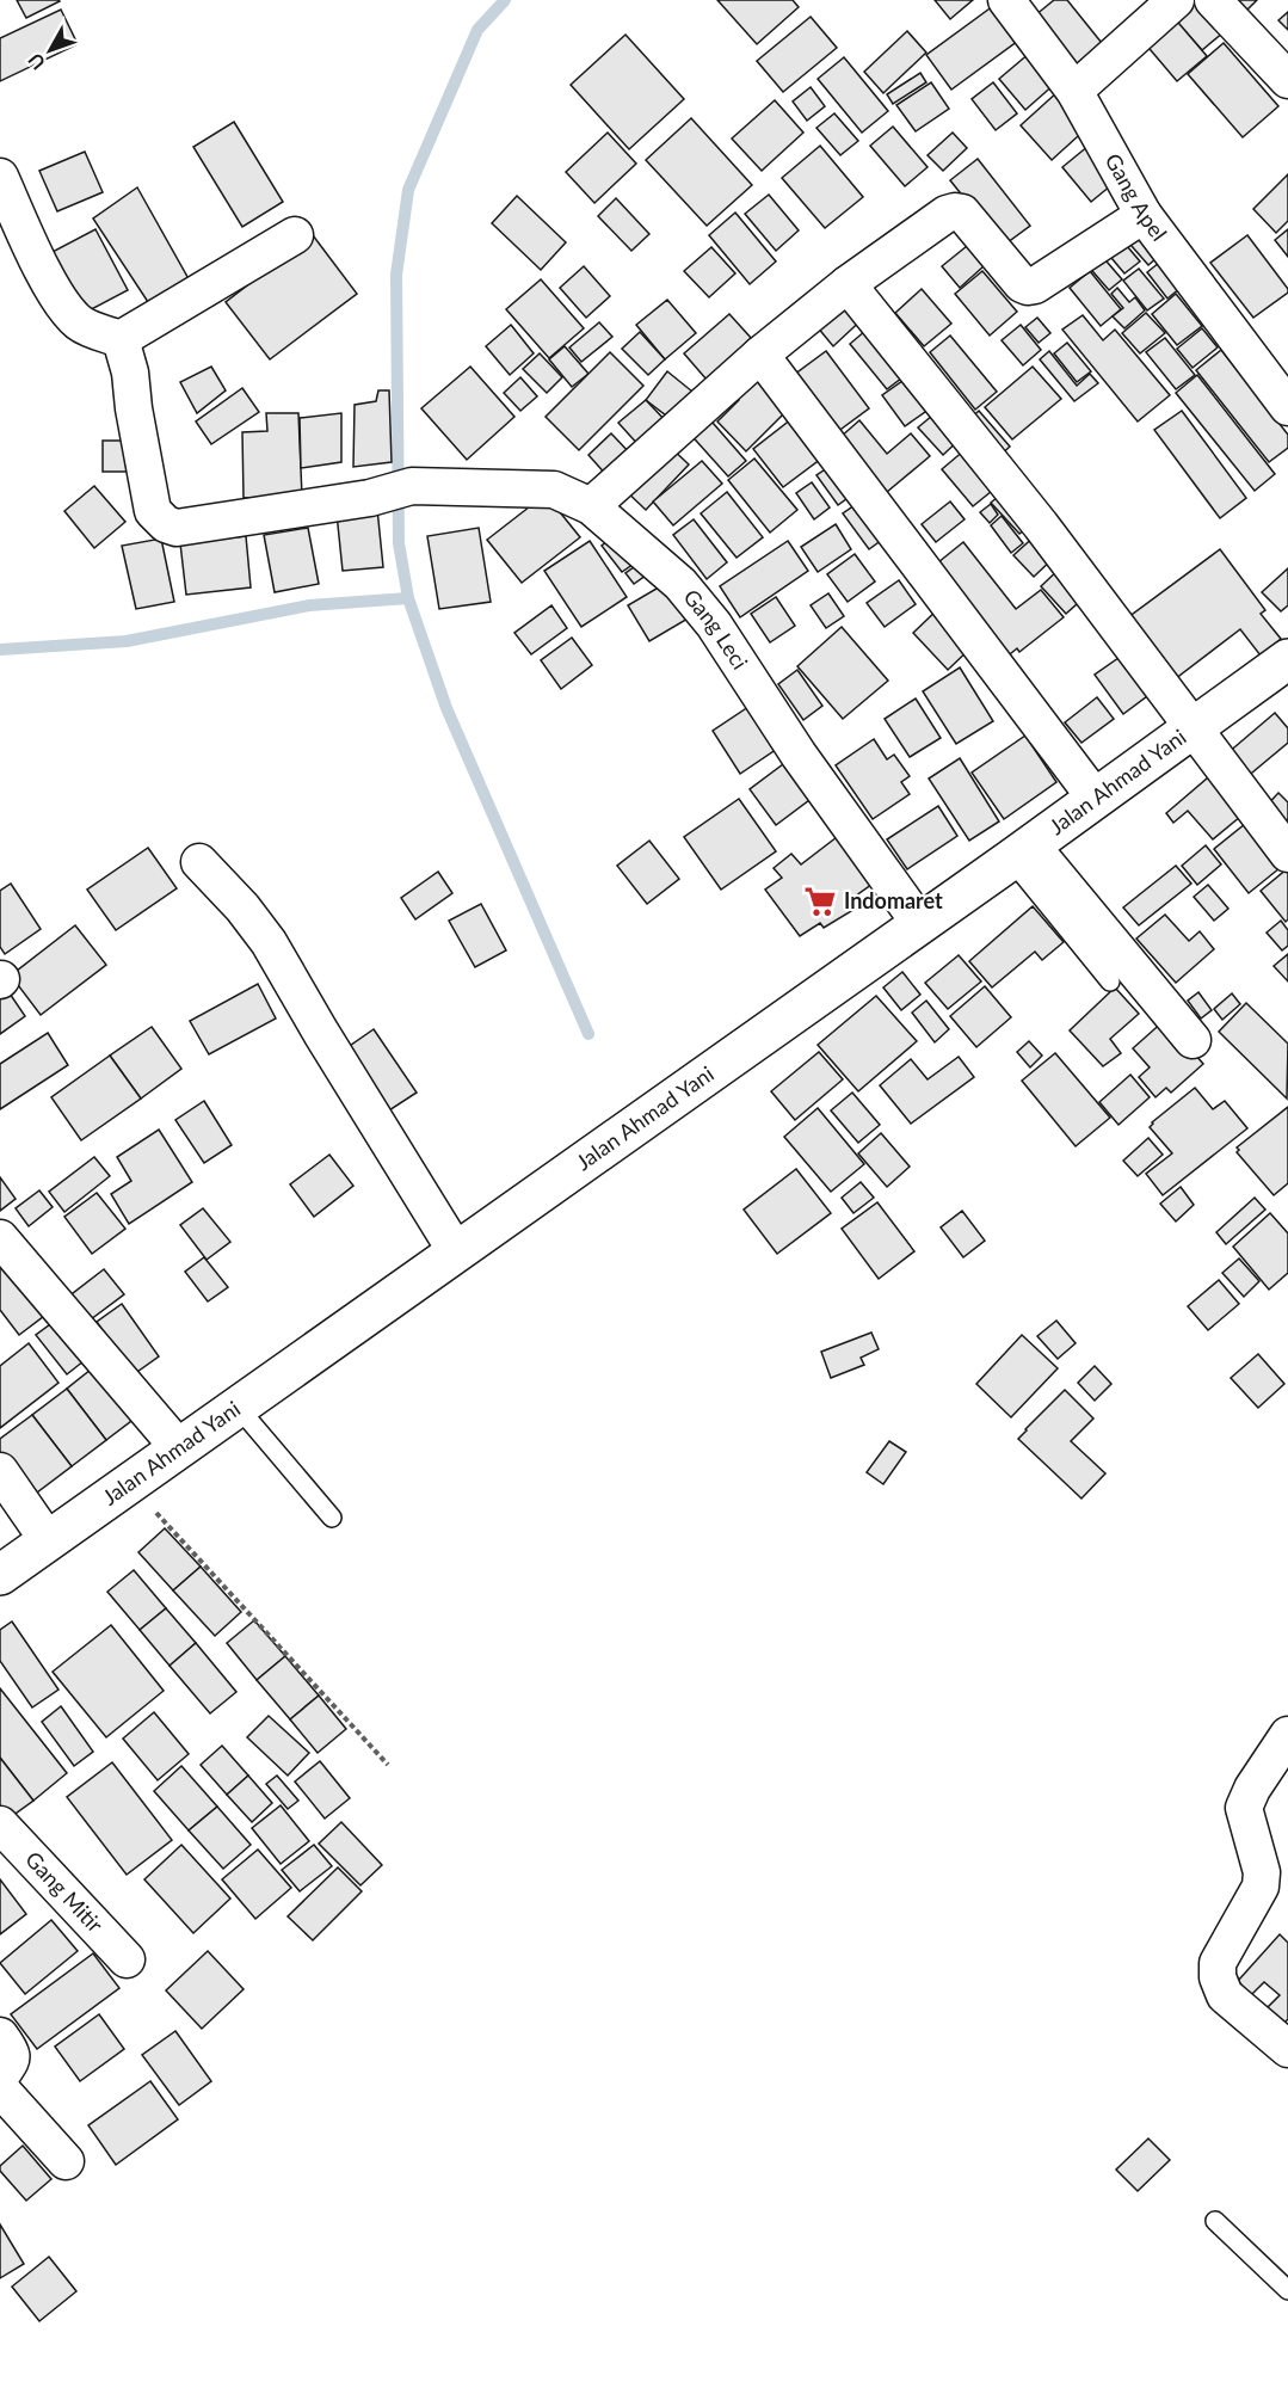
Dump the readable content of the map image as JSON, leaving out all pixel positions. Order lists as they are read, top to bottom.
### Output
{
  "streets": {
    "main road": ["Jalan Ahmad Yani"],
    "street": ["Gang Apel", "Gang Leci", "Gang Mitir"]
  },
  "crossings": [
    ["Gang Leci", "Jalan Ahmad Yani"]
  ],
  "places": {
    "supermarket": ["Indomaret"]
  },
  "north": "bottom left"
}
